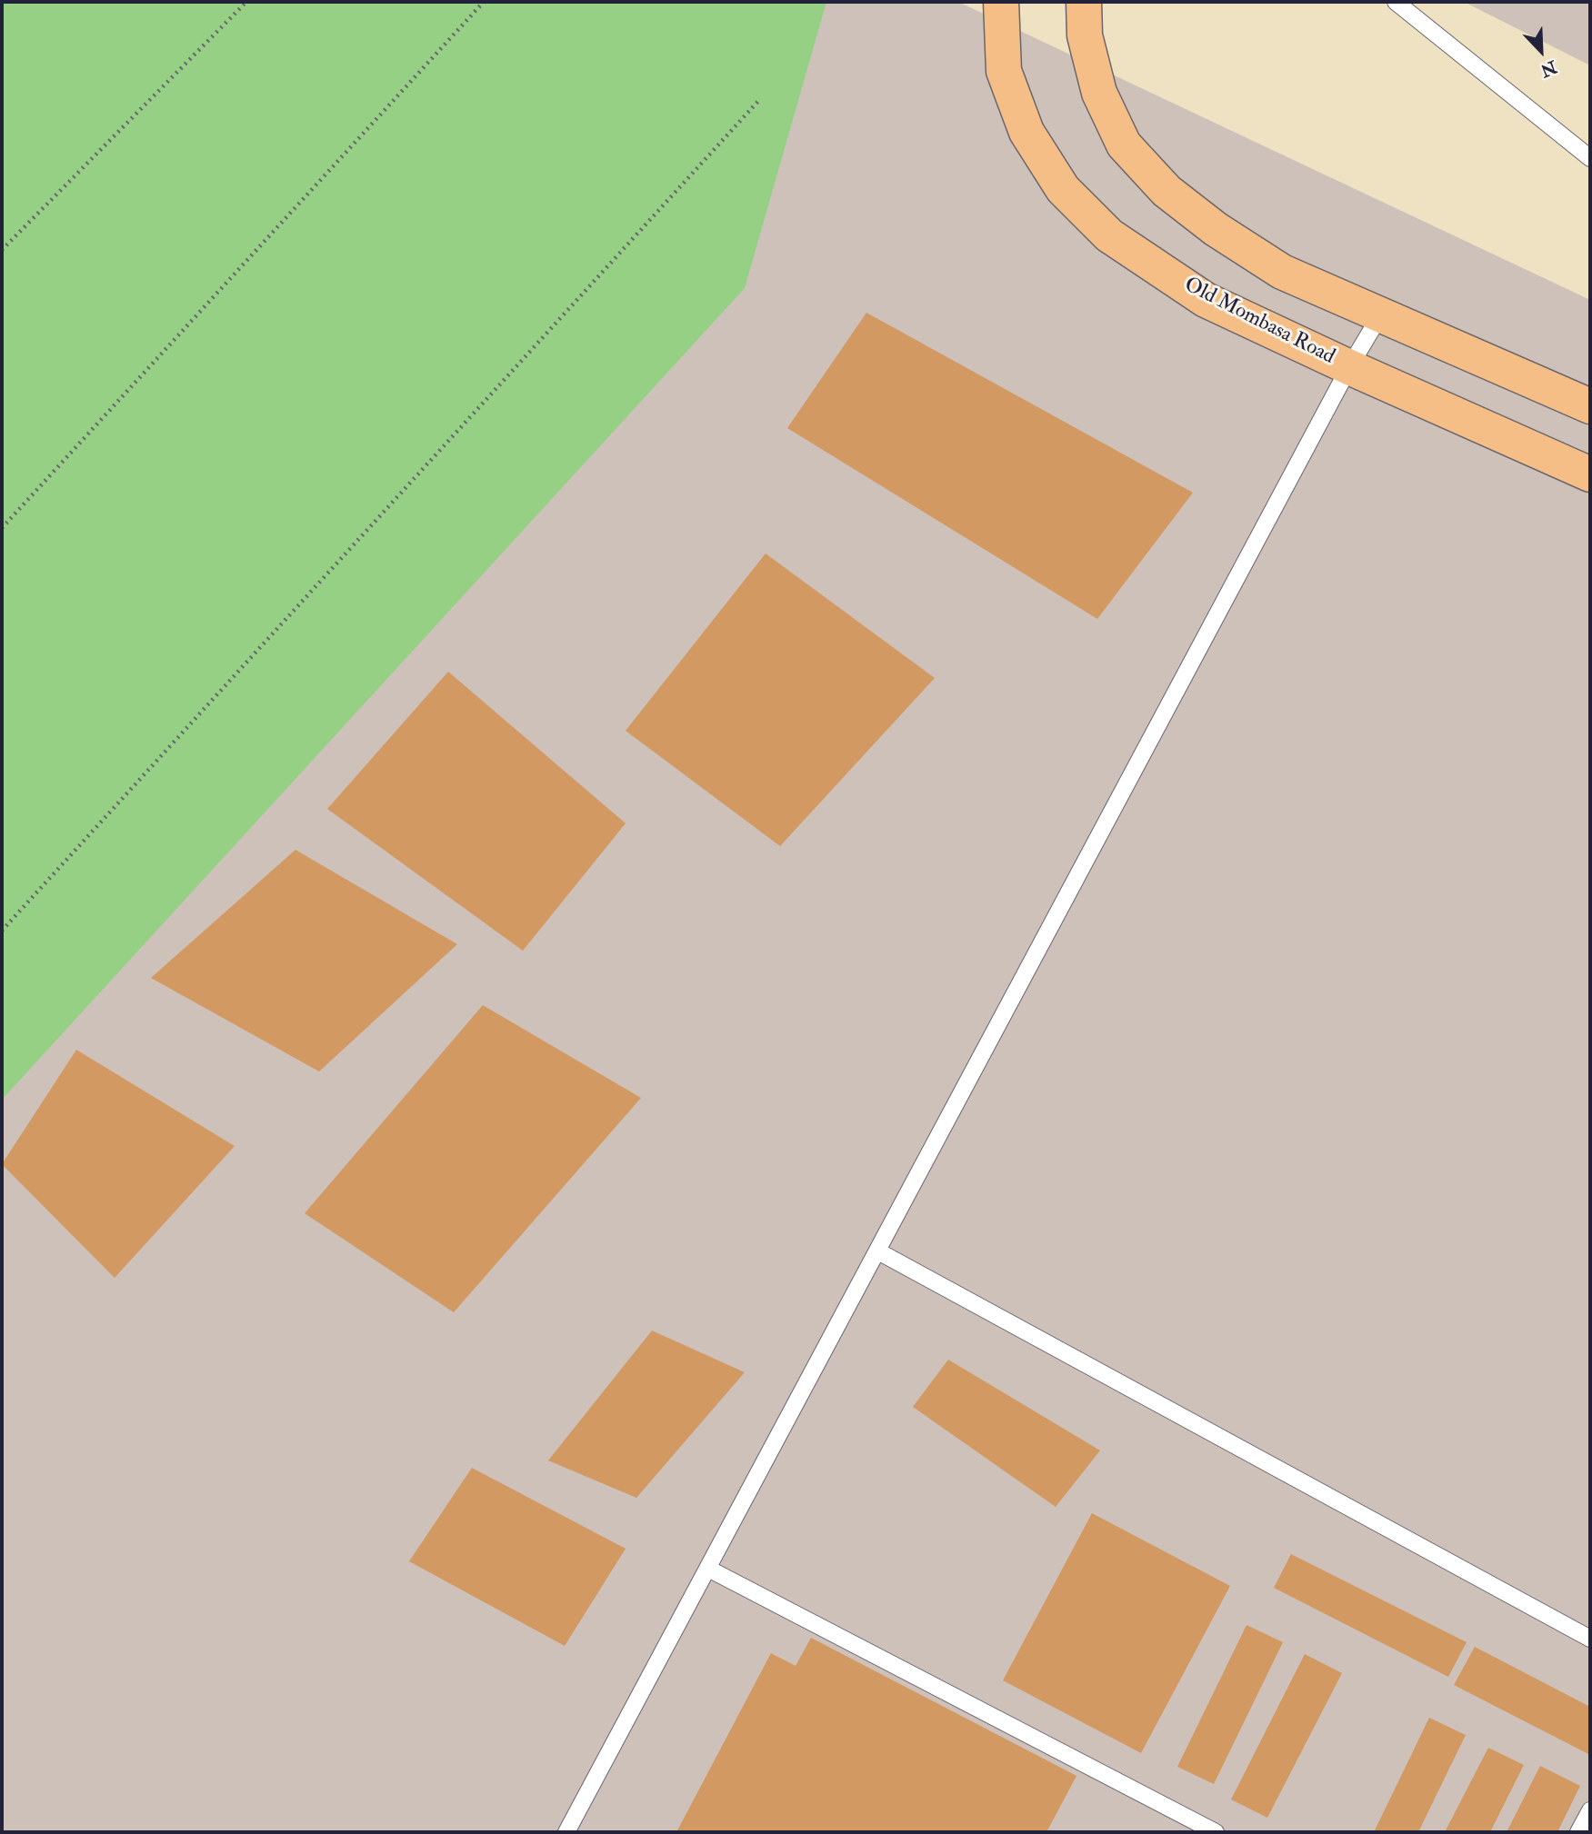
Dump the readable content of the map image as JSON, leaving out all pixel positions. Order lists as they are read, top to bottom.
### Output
{
  "streets": {
    "main road": ["Old Mombasa Road"]
  },
  "north": "bottom right"
}
